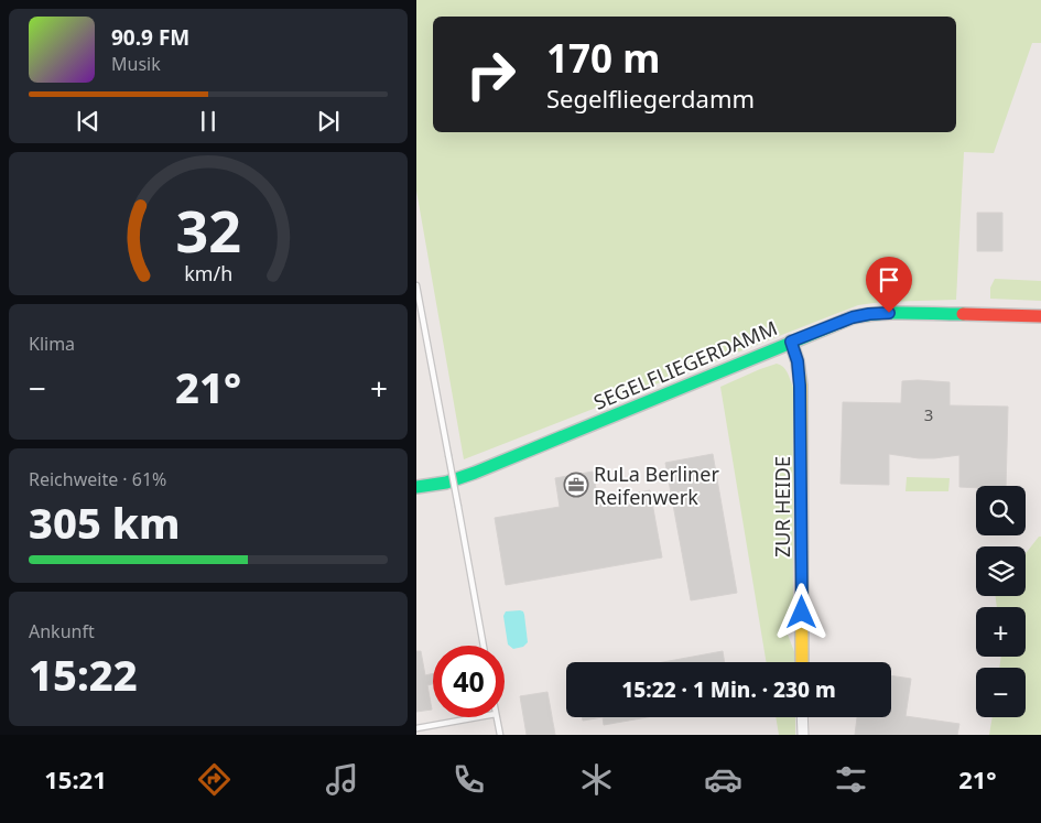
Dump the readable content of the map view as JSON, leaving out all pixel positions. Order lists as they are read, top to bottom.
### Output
{
  "streets": {
    "street": ["SEGELFLIEGERDAMM", "ZUR HEIDE"]
  },
  "crossings": [
    ["SEGELFLIEGERDAMM", "ZUR HEIDE"]
  ],
  "places": {
    "office": ["RuLa Berliner Reifenwerk"]
  },
  "house_numbers": ["3"],
  "page": {
    "song": ["90.9 FM", "Musik"],
    "turn": ["170 m", "Segelfliegerdamm"],
    "tile": [
      "Klima",
      ["Reichweite · 61%", "305 km"],
      ["Ankunft", "15:22"]
    ],
    "heat": ["−", "21°", "+"],
    "map_buttons": ["+", "−"],
    "limit": "40",
    "trip": "15:22 · 1 Min. · 230 m",
    "tabs": ["15:21", "21°"],
    "gauge": ["32", "km/h"]
  }
}
